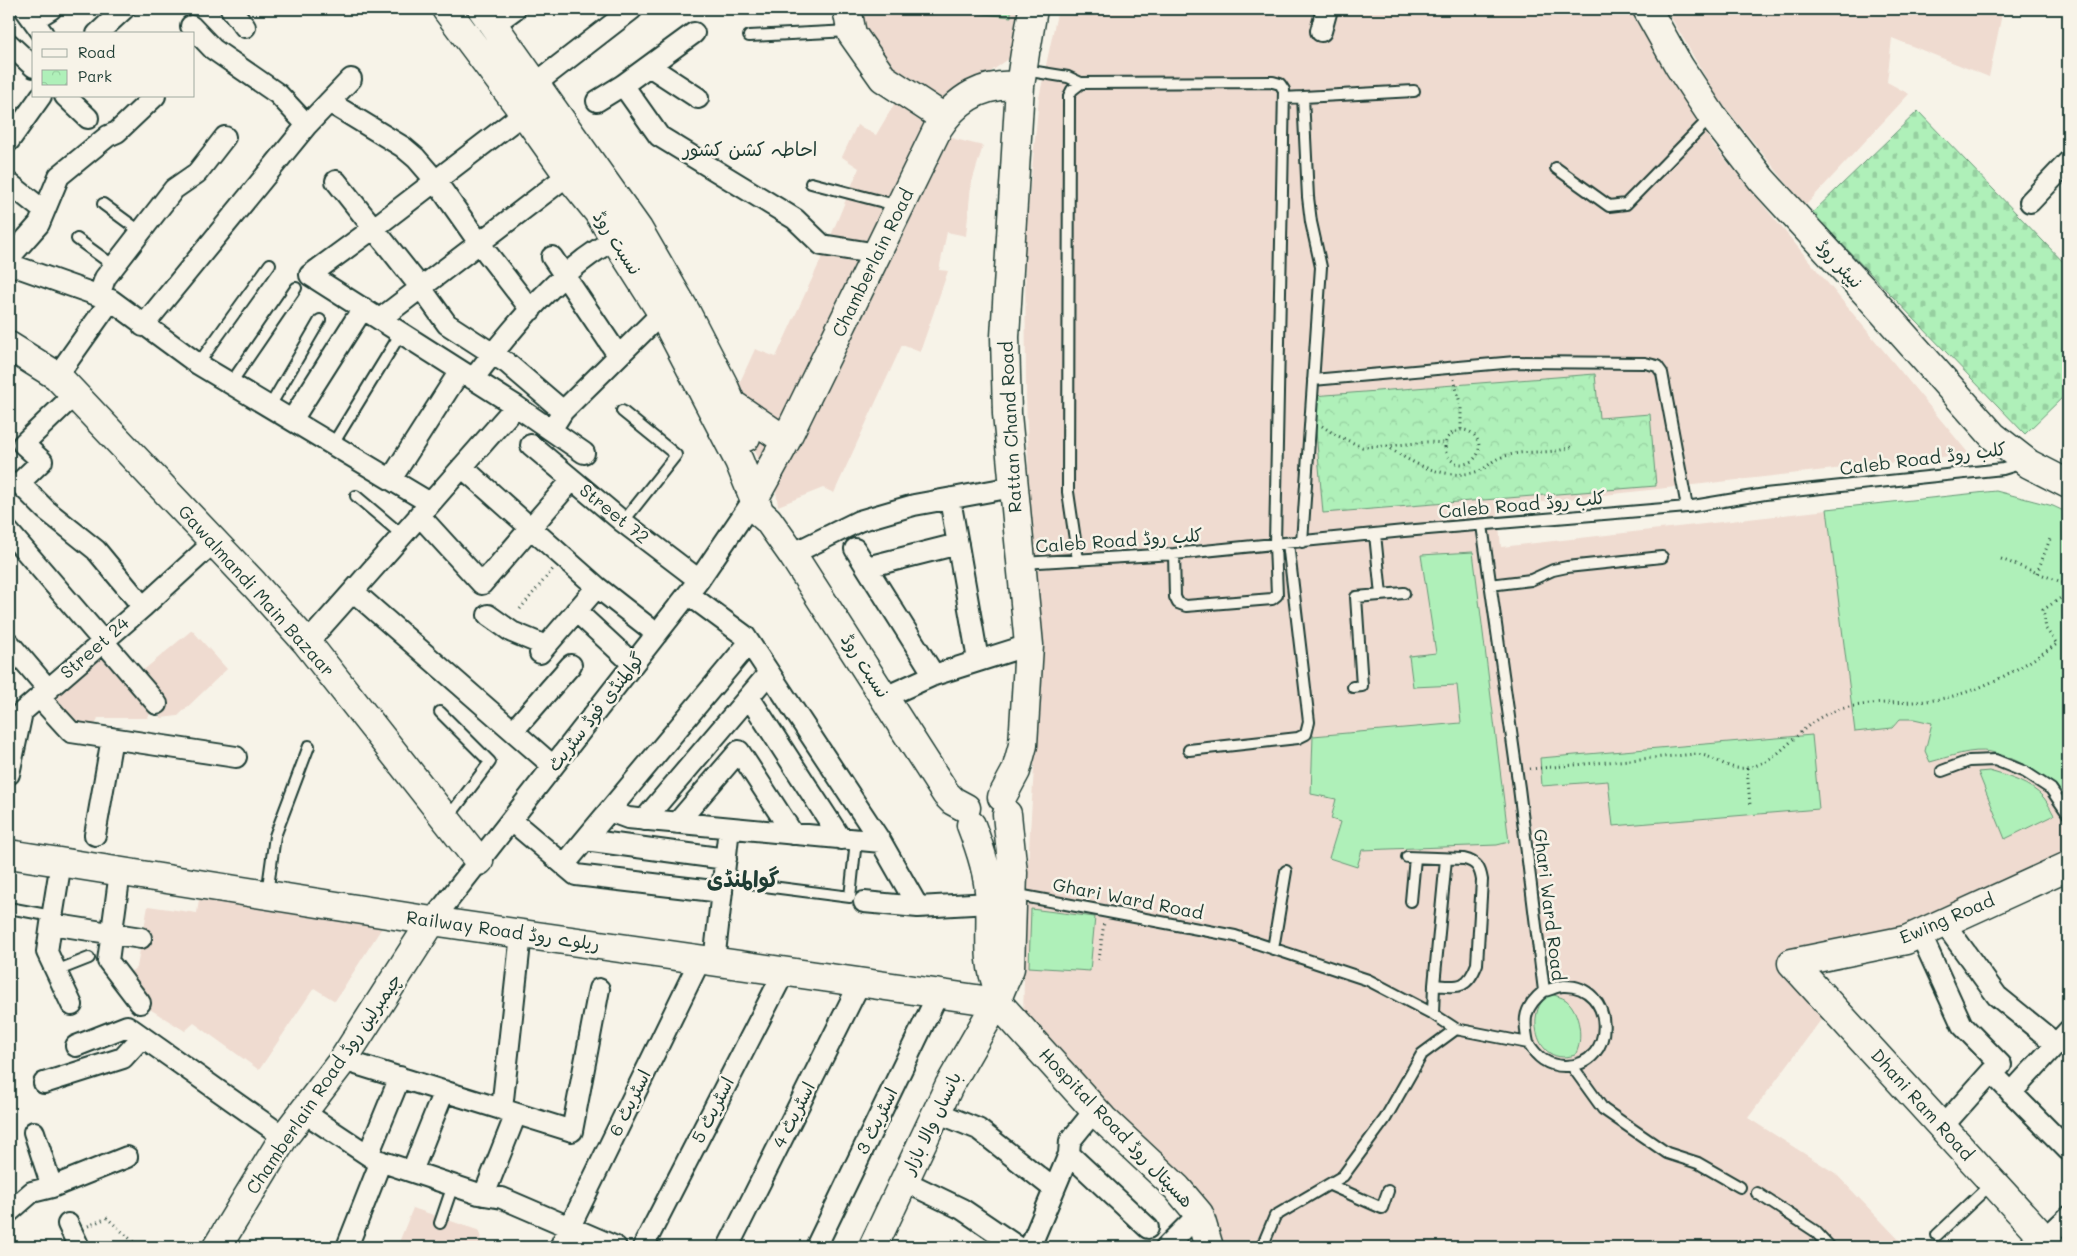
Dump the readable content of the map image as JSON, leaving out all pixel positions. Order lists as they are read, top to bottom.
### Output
{
  "streets": {
    "main road": [
      "نسبت روڈ",
      "Chamberlain Road",
      "نیپئر روڈ",
      "Rattan Chand Road",
      "Gawalmandi Main Bazaar",
      "Ewing Road",
      "Railway Road ریلوے روڈ",
      "Chamberlain Road چیمبرلین روڈ",
      "Dhani Ram Road",
      "بانساں والا بازار",
      "Hospital Road ھسپتال روڈ"
    ],
    "street": [
      "Street 72",
      "Street 24",
      "گوالمنڈی فوڈ سٹریٹ",
      "اسٹریٹ 6",
      "اسٹریٹ 5",
      "اسٹریٹ 4",
      "اسٹریٹ 3"
    ],
    "lane": ["Caleb Road کلب روڈ", "Ghari Ward Road"]
  },
  "crossings": [
    ["نسبت روڈ", "Chamberlain Road"],
    ["نسبت روڈ", "گوالمنڈی فوڈ سٹریٹ"],
    ["Chamberlain Road", "Rattan Chand Road"],
    ["Chamberlain Road", "گوالمنڈی فوڈ سٹریٹ"],
    ["نیپئر روڈ", "Caleb Road کلب روڈ"],
    ["Rattan Chand Road", "Caleb Road کلب روڈ"],
    ["Caleb Road کلب روڈ", "Ghari Ward Road"],
    ["Street 72", "گوالمنڈی فوڈ سٹریٹ"],
    ["Gawalmandi Main Bazaar", "Street 24"],
    ["Gawalmandi Main Bazaar", "گوالمنڈی فوڈ سٹریٹ"],
    ["گوالمنڈی فوڈ سٹریٹ", "Railway Road ریلوے روڈ"],
    ["گوالمنڈی فوڈ سٹریٹ", "Chamberlain Road چیمبرلین روڈ"],
    ["Ewing Road", "Dhani Ram Road"],
    ["Railway Road ریلوے روڈ", "Chamberlain Road چیمبرلین روڈ"],
    ["Railway Road ریلوے روڈ", "اسٹریٹ 6"],
    ["Railway Road ریلوے روڈ", "اسٹریٹ 5"],
    ["Railway Road ریلوے روڈ", "اسٹریٹ 4"],
    ["Railway Road ریلوے روڈ", "اسٹریٹ 3"],
    ["Railway Road ریلوے روڈ", "بانساں والا بازار"],
    ["Railway Road ریلوے روڈ", "Hospital Road ھسپتال روڈ"],
    ["بانساں والا بازار", "Hospital Road ھسپتال روڈ"]
  ],
  "districts": ["احاطہ کشن کشور", "گوالمنڈی"],
  "legend": ["Road", "Park"]
}
